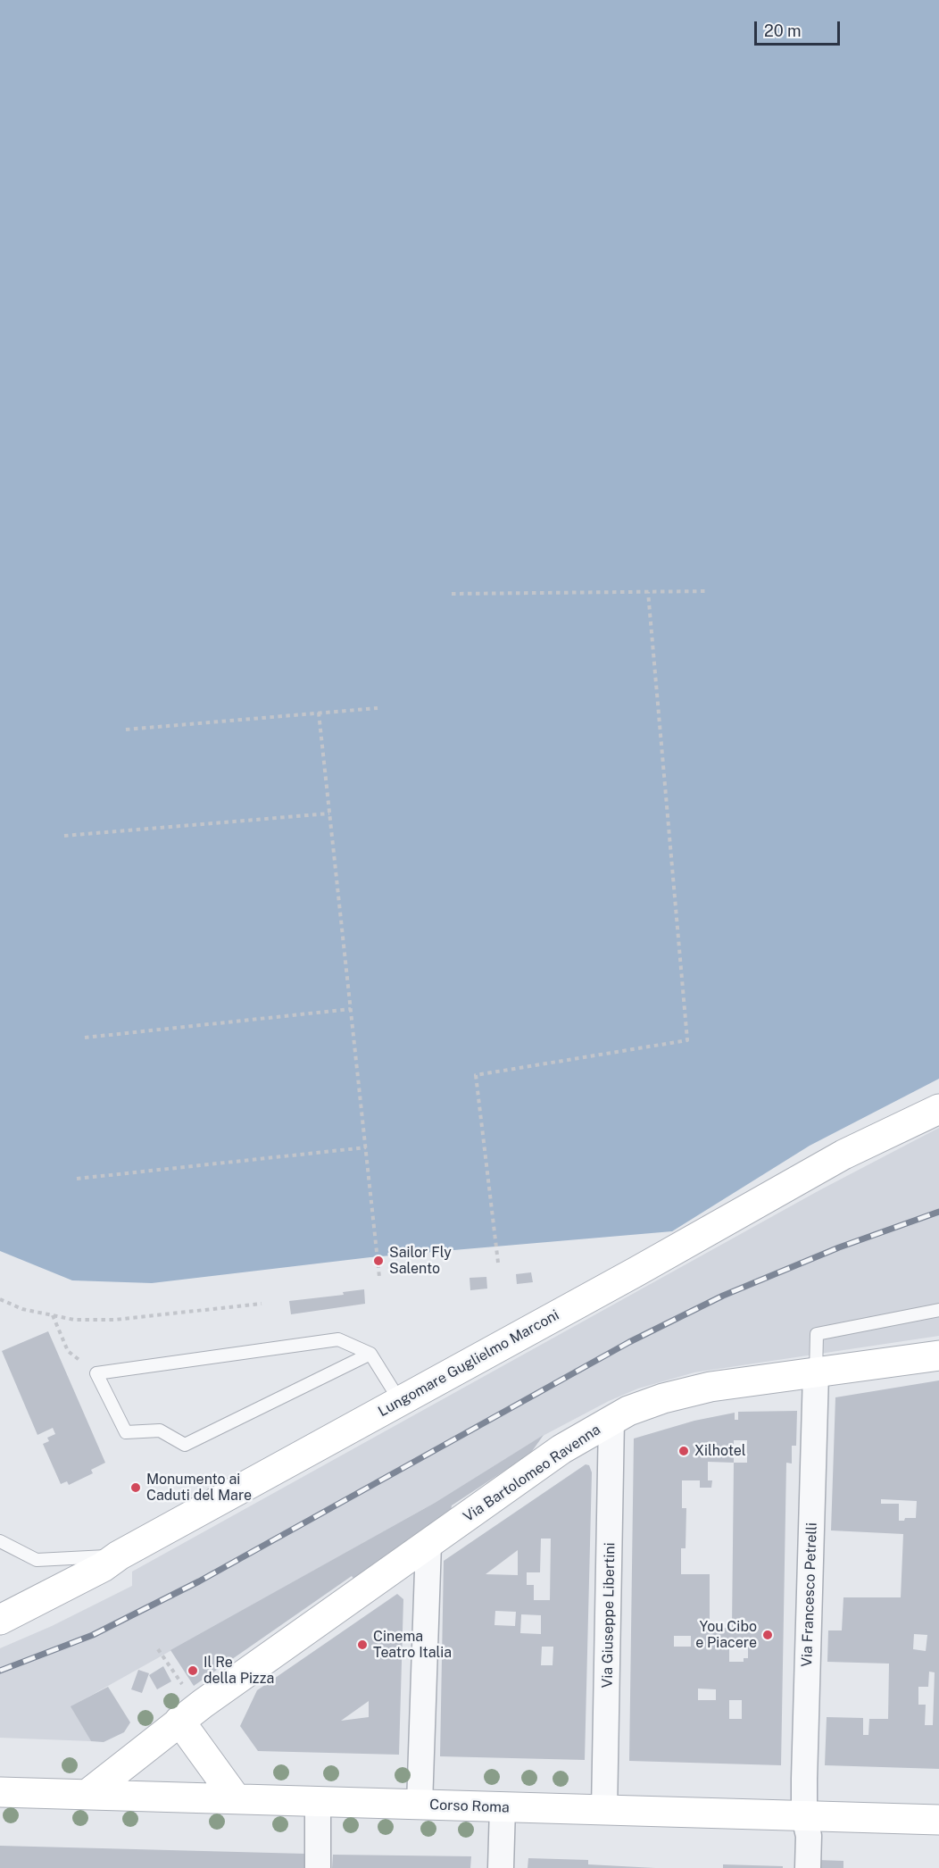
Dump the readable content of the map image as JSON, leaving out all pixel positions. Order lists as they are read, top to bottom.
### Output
{
  "streets": {
    "street": [
      "Lungomare Guglielmo Marconi",
      "Via Bartolomeo Ravenna",
      "Via Francesco Petrelli",
      "Via Giuseppe Libertini",
      "Corso Roma"
    ]
  },
  "crossings": [
    ["Via Bartolomeo Ravenna", "Via Francesco Petrelli"],
    ["Via Bartolomeo Ravenna", "Via Giuseppe Libertini"],
    ["Via Bartolomeo Ravenna", "Corso Roma"],
    ["Via Francesco Petrelli", "Corso Roma"],
    ["Via Giuseppe Libertini", "Corso Roma"]
  ],
  "places": [
    "Sailor Fly Salento",
    "Xilhotel",
    "Monumento ai Caduti del Mare",
    "You Cibo e Piacere",
    "Cinema Teatro Italia",
    "Il Re della Pizza"
  ],
  "scale_bar": "20 m"
}
